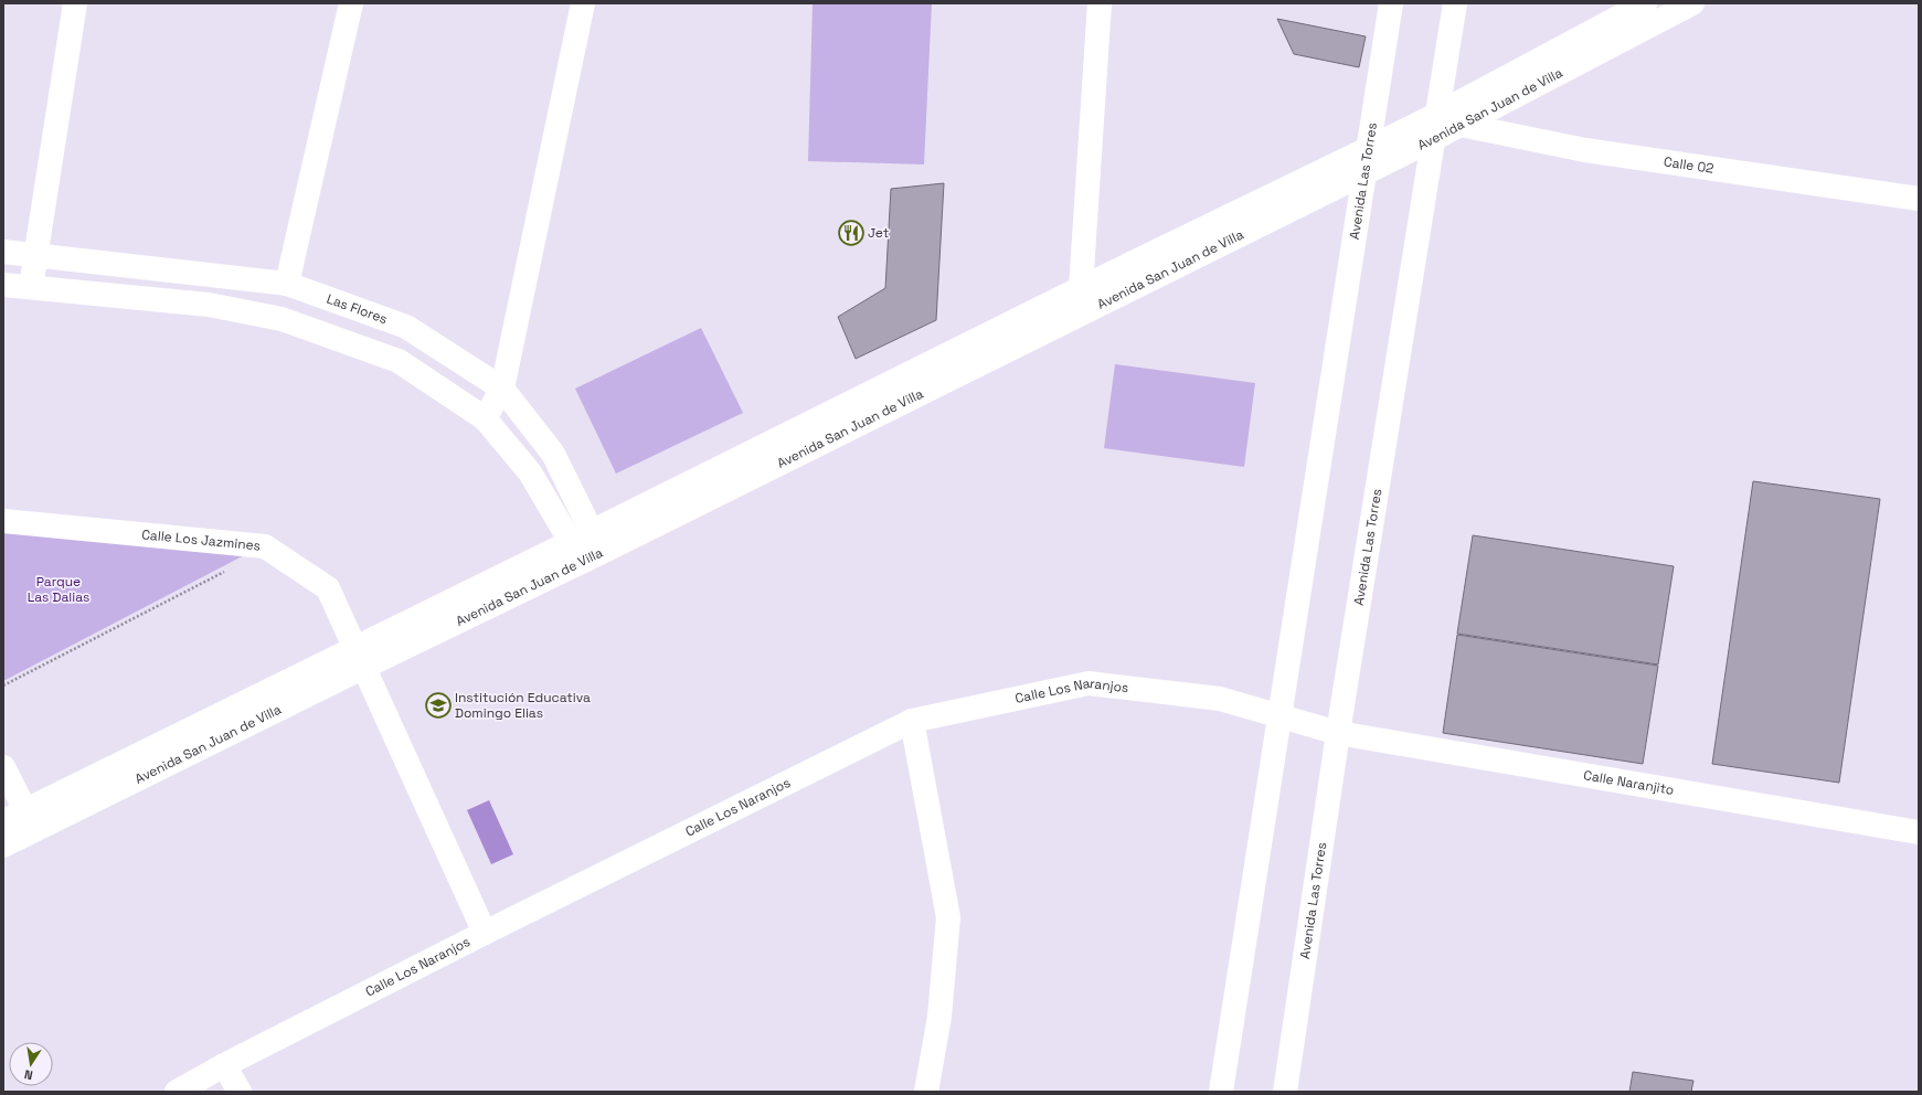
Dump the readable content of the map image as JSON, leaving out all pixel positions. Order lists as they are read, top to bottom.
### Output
{
  "streets": {
    "street": [
      "Avenida San Juan de Villa",
      "Calle 02",
      "Avenida Las Torres",
      "Las Flores",
      "Calle Los Jazmines",
      "Calle Los Naranjos",
      "Calle Naranjito"
    ]
  },
  "crossings": [
    ["Avenida San Juan de Villa", "Calle 02"],
    ["Avenida San Juan de Villa", "Avenida Las Torres"],
    ["Avenida San Juan de Villa", "Las Flores"],
    ["Avenida San Juan de Villa", "Calle Los Jazmines"],
    ["Avenida Las Torres", "Calle Los Naranjos"],
    ["Avenida Las Torres", "Calle Naranjito"],
    ["Calle Los Jazmines", "Calle Los Naranjos"],
    ["Calle Los Naranjos", "Calle Naranjito"]
  ],
  "parks": ["Parque Las Dalias"],
  "places": {
    "restaurant": ["Jet"],
    "school or university": ["Institución Educativa Domingo Elias"]
  },
  "north": "bottom"
}
